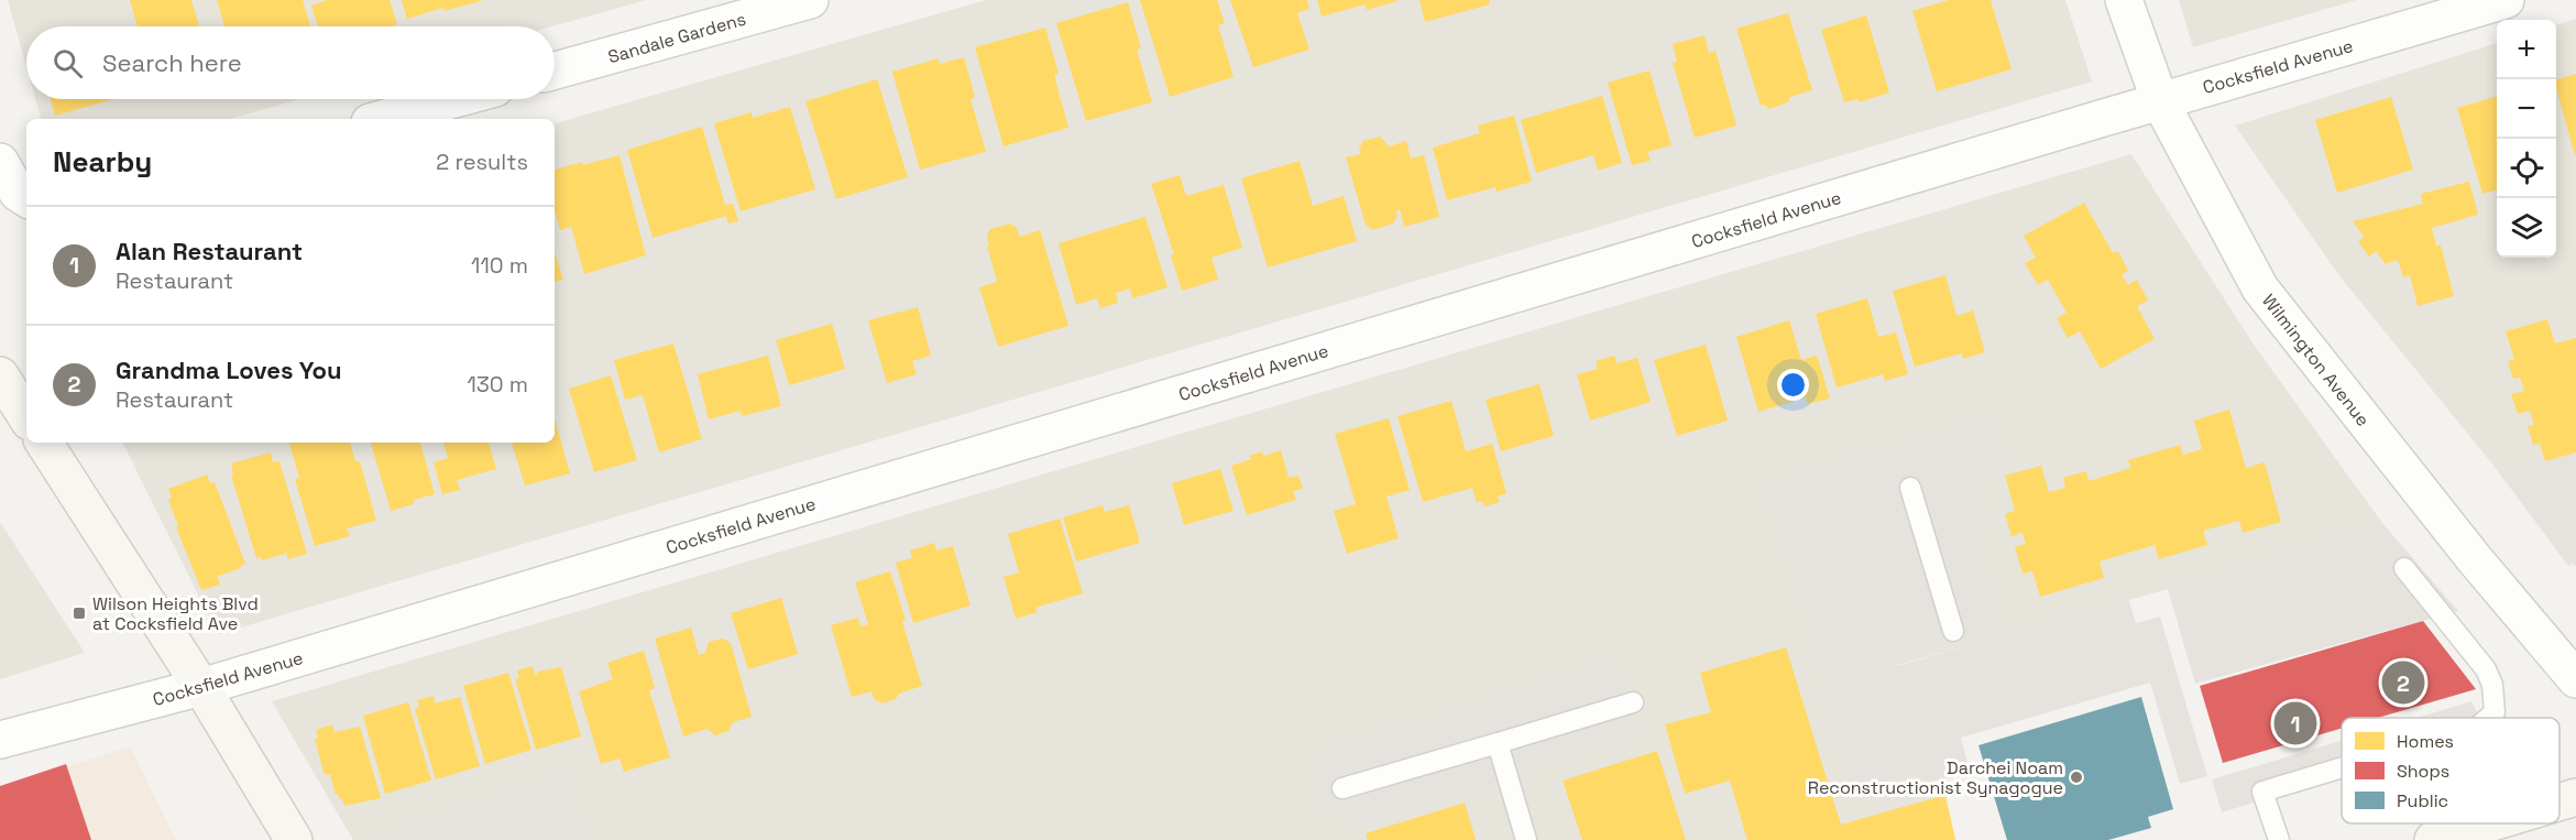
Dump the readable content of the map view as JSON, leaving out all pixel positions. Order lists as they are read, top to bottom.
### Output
{
  "streets": {
    "street": ["Sandale Gardens", "Cocksfield Avenue", "Wilmington Avenue"]
  },
  "crossings": [
    ["Cocksfield Avenue", "Wilmington Avenue"]
  ],
  "places": {
    "transit": ["Wilson Heights Blvd at Cocksfield Ave"],
    "other": ["Darchei Noam Reconstructionist Synagogue"]
  },
  "legend": ["Homes", "Shops", "Public"],
  "page": {
    "map_buttons": ["+", "−"],
    "search": "Search here",
    "heading": ["Nearby", "2 results"],
    "list": [
      {
        "mark": "1",
        "name": "Alan Restaurant",
        "note": "Restaurant",
        "value": "110 m"
      },
      {
        "mark": "2",
        "name": "Grandma Loves You",
        "note": "Restaurant",
        "value": "130 m"
      }
    ],
    "pins": ["2", "1"]
  }
}
